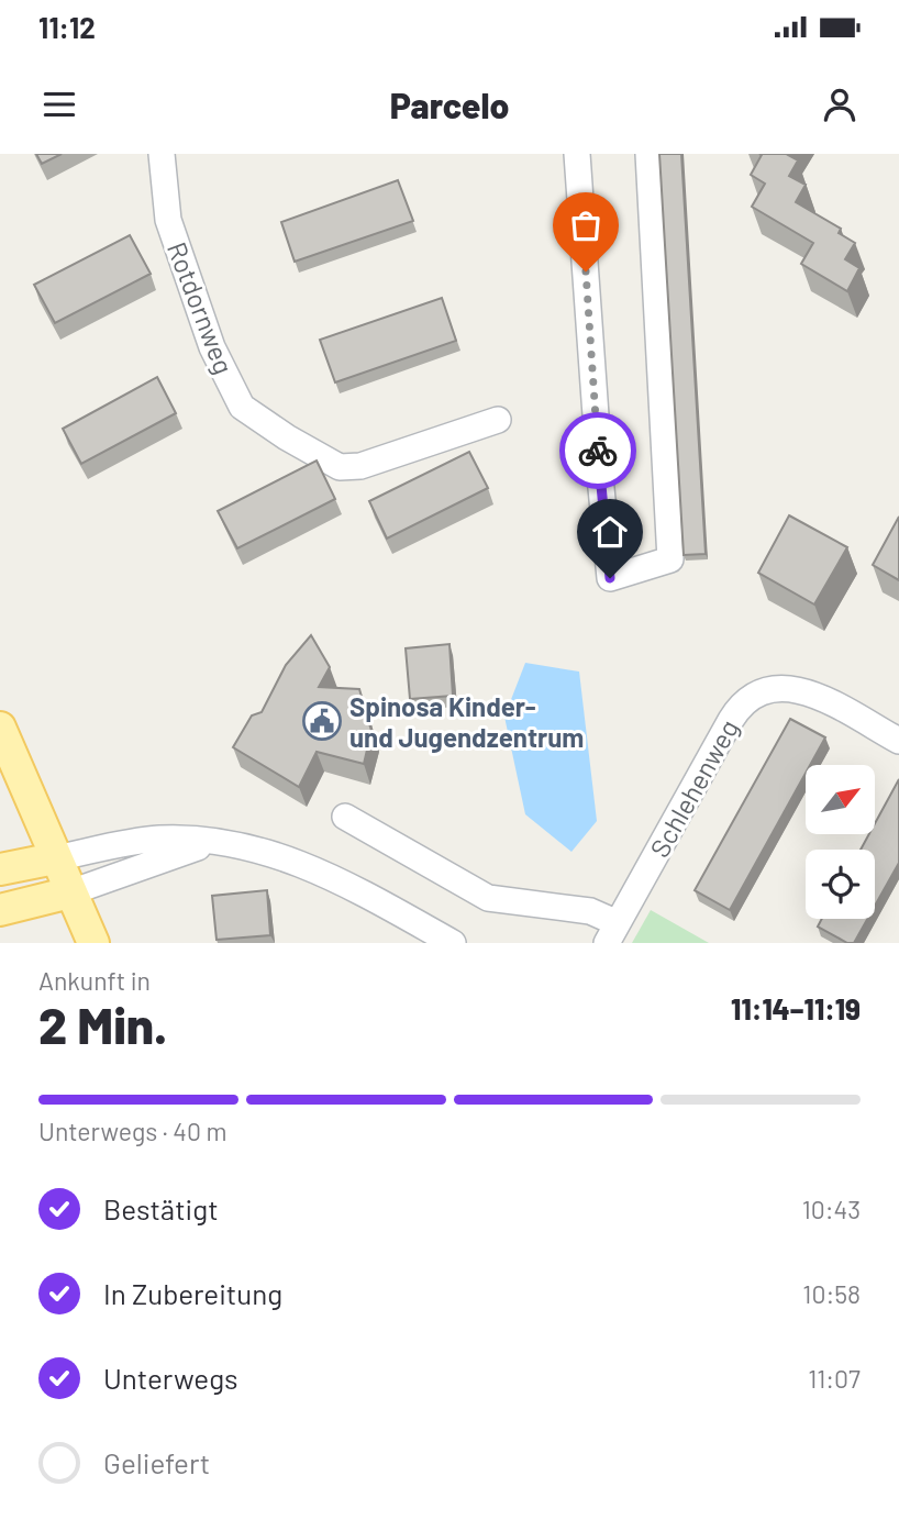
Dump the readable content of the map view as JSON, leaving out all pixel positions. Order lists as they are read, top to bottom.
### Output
{
  "streets": {
    "street": ["Rotdornweg", "Schlehenweg"]
  },
  "places": {
    "public building": ["Spinosa Kinder- und Jugendzentrum"]
  },
  "north": "top right",
  "page": {
    "status": "11:12",
    "header": "Parcelo",
    "heading": ["2 Min.", "Ankunft in", "11:14–11:19"],
    "bar": "Unterwegs · 40 m",
    "list": [
      ["Bestätigt", "10:43"],
      ["In Zubereitung", "10:58"],
      ["Unterwegs", "11:07"],
      "Geliefert"
    ]
  }
}
